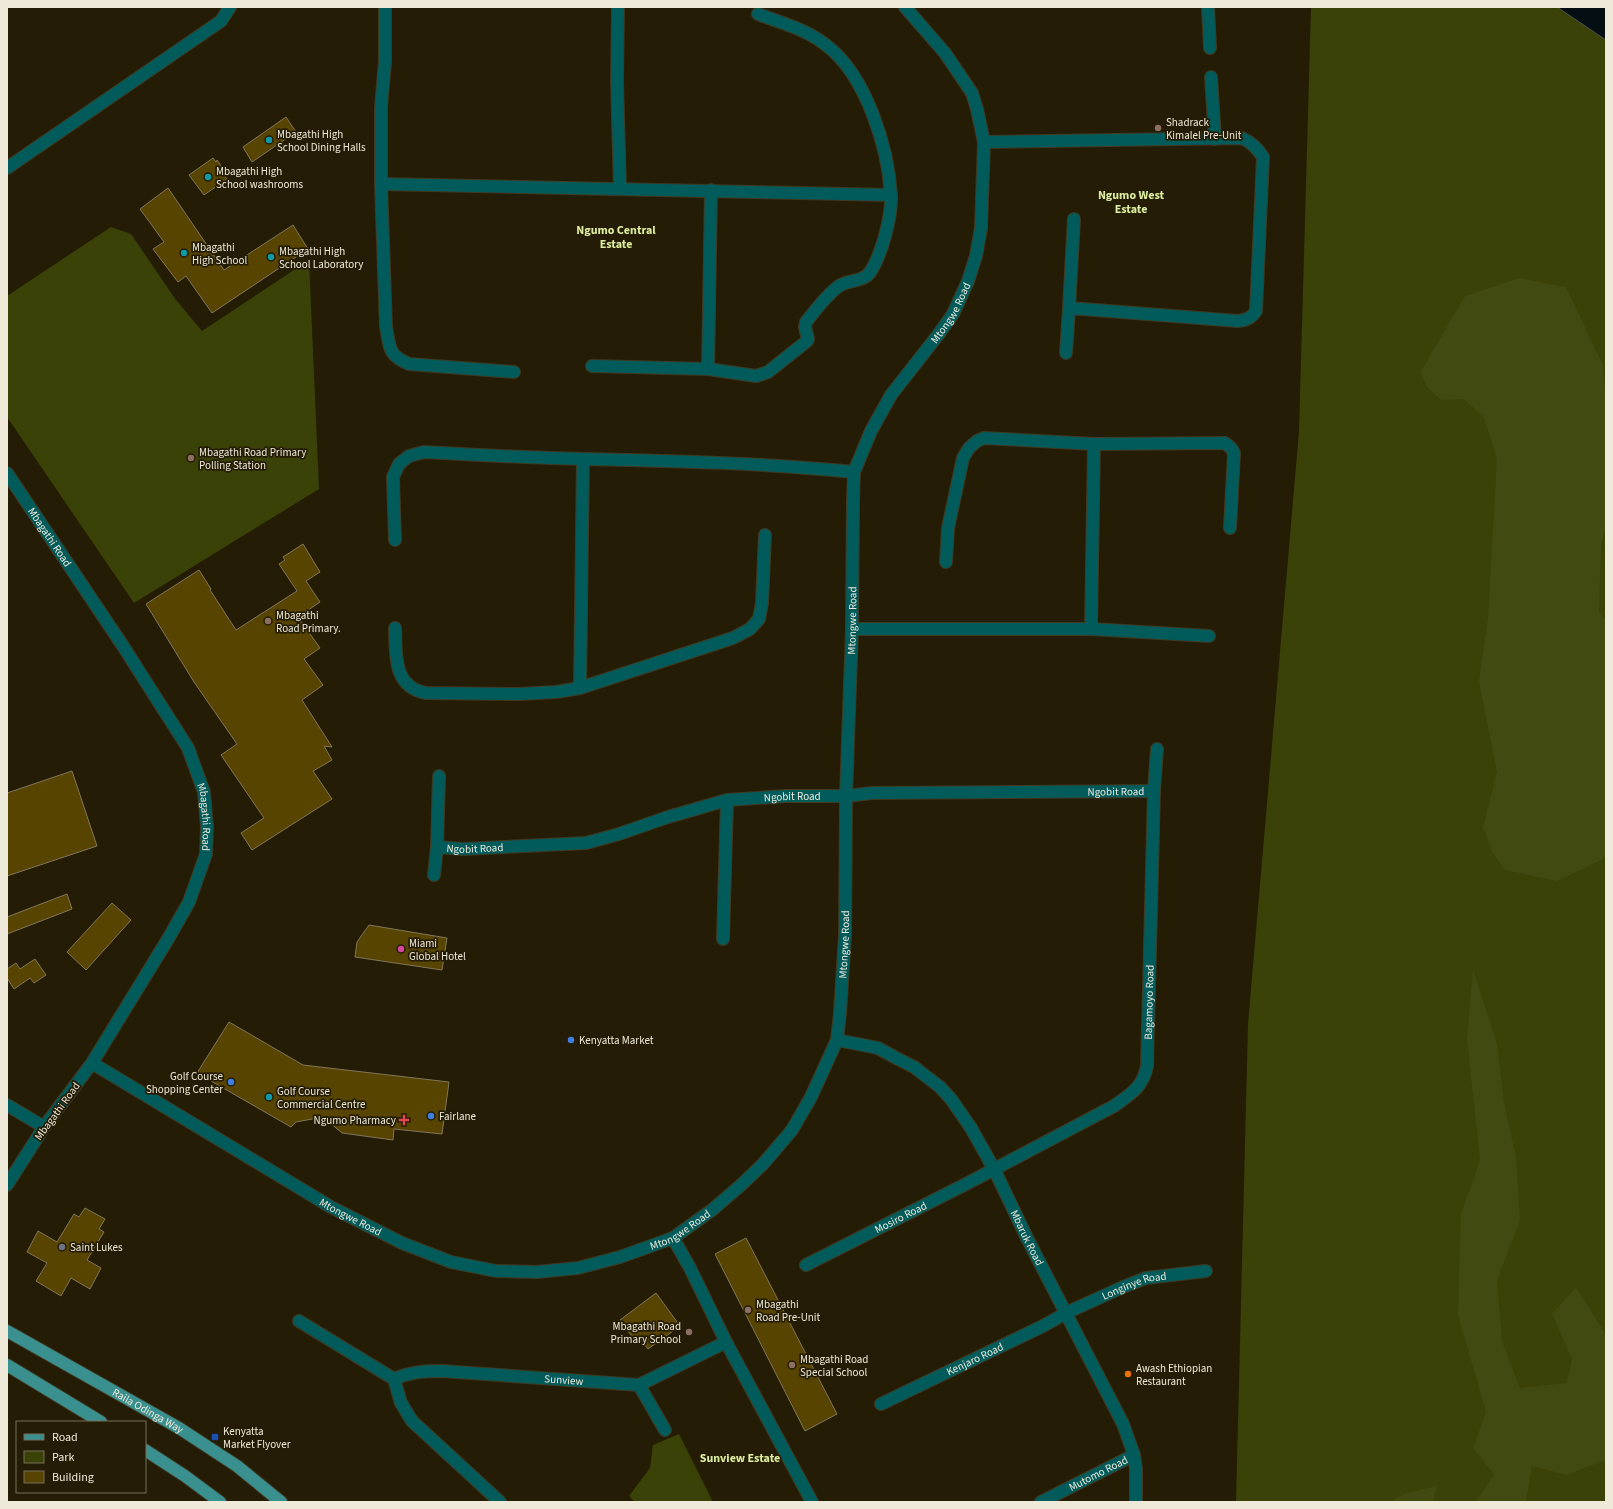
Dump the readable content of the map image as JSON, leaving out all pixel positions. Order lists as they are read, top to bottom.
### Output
{
  "streets": {
    "main road": ["Raila Odinga Way"],
    "street": [
      "Mtongwe Road",
      "Mbagathi Road",
      "Ngobit Road",
      "Bagamoyo Road",
      "Mosiro Road",
      "Mbaruk Road",
      "Longinye Road",
      "Kenjaro Road",
      "Sunview",
      "Mutomo Road"
    ]
  },
  "crossings": [
    ["Mtongwe Road", "Mbagathi Road"],
    ["Mtongwe Road", "Ngobit Road"],
    ["Mtongwe Road", "Mbaruk Road"],
    ["Ngobit Road", "Bagamoyo Road"],
    ["Bagamoyo Road", "Mosiro Road"],
    ["Bagamoyo Road", "Mbaruk Road"],
    ["Mosiro Road", "Mbaruk Road"],
    ["Mbaruk Road", "Longinye Road"],
    ["Mbaruk Road", "Kenjaro Road"],
    ["Mbaruk Road", "Mutomo Road"],
    ["Longinye Road", "Kenjaro Road"]
  ],
  "districts": ["Ngumo West Estate", "Ngumo Central Estate", "Sunview Estate"],
  "places": {
    "other": [
      "Shadrack Kimalel Pre-Unit",
      "Mbagathi High School Dining Halls",
      "Mbagathi High School washrooms",
      "Mbagathi High School",
      "Mbagathi High School Laboratory",
      "Mbagathi Road Primary Polling Station",
      "Mbagathi Road Primary.",
      "Miami Global Hotel",
      "Kenyatta Market",
      "Golf Course Shopping Center",
      "Golf Course Commercial Centre",
      "Fairlane",
      "Saint Lukes",
      "Mbagathi Road Pre-Unit",
      "Mbagathi Road Primary School",
      "Mbagathi Road Special School",
      "Awash Ethiopian Restaurant"
    ],
    "health": ["Ngumo Pharmacy"],
    "transit": ["Kenyatta Market Flyover"]
  },
  "legend": ["Road", "Park", "Building"]
}
